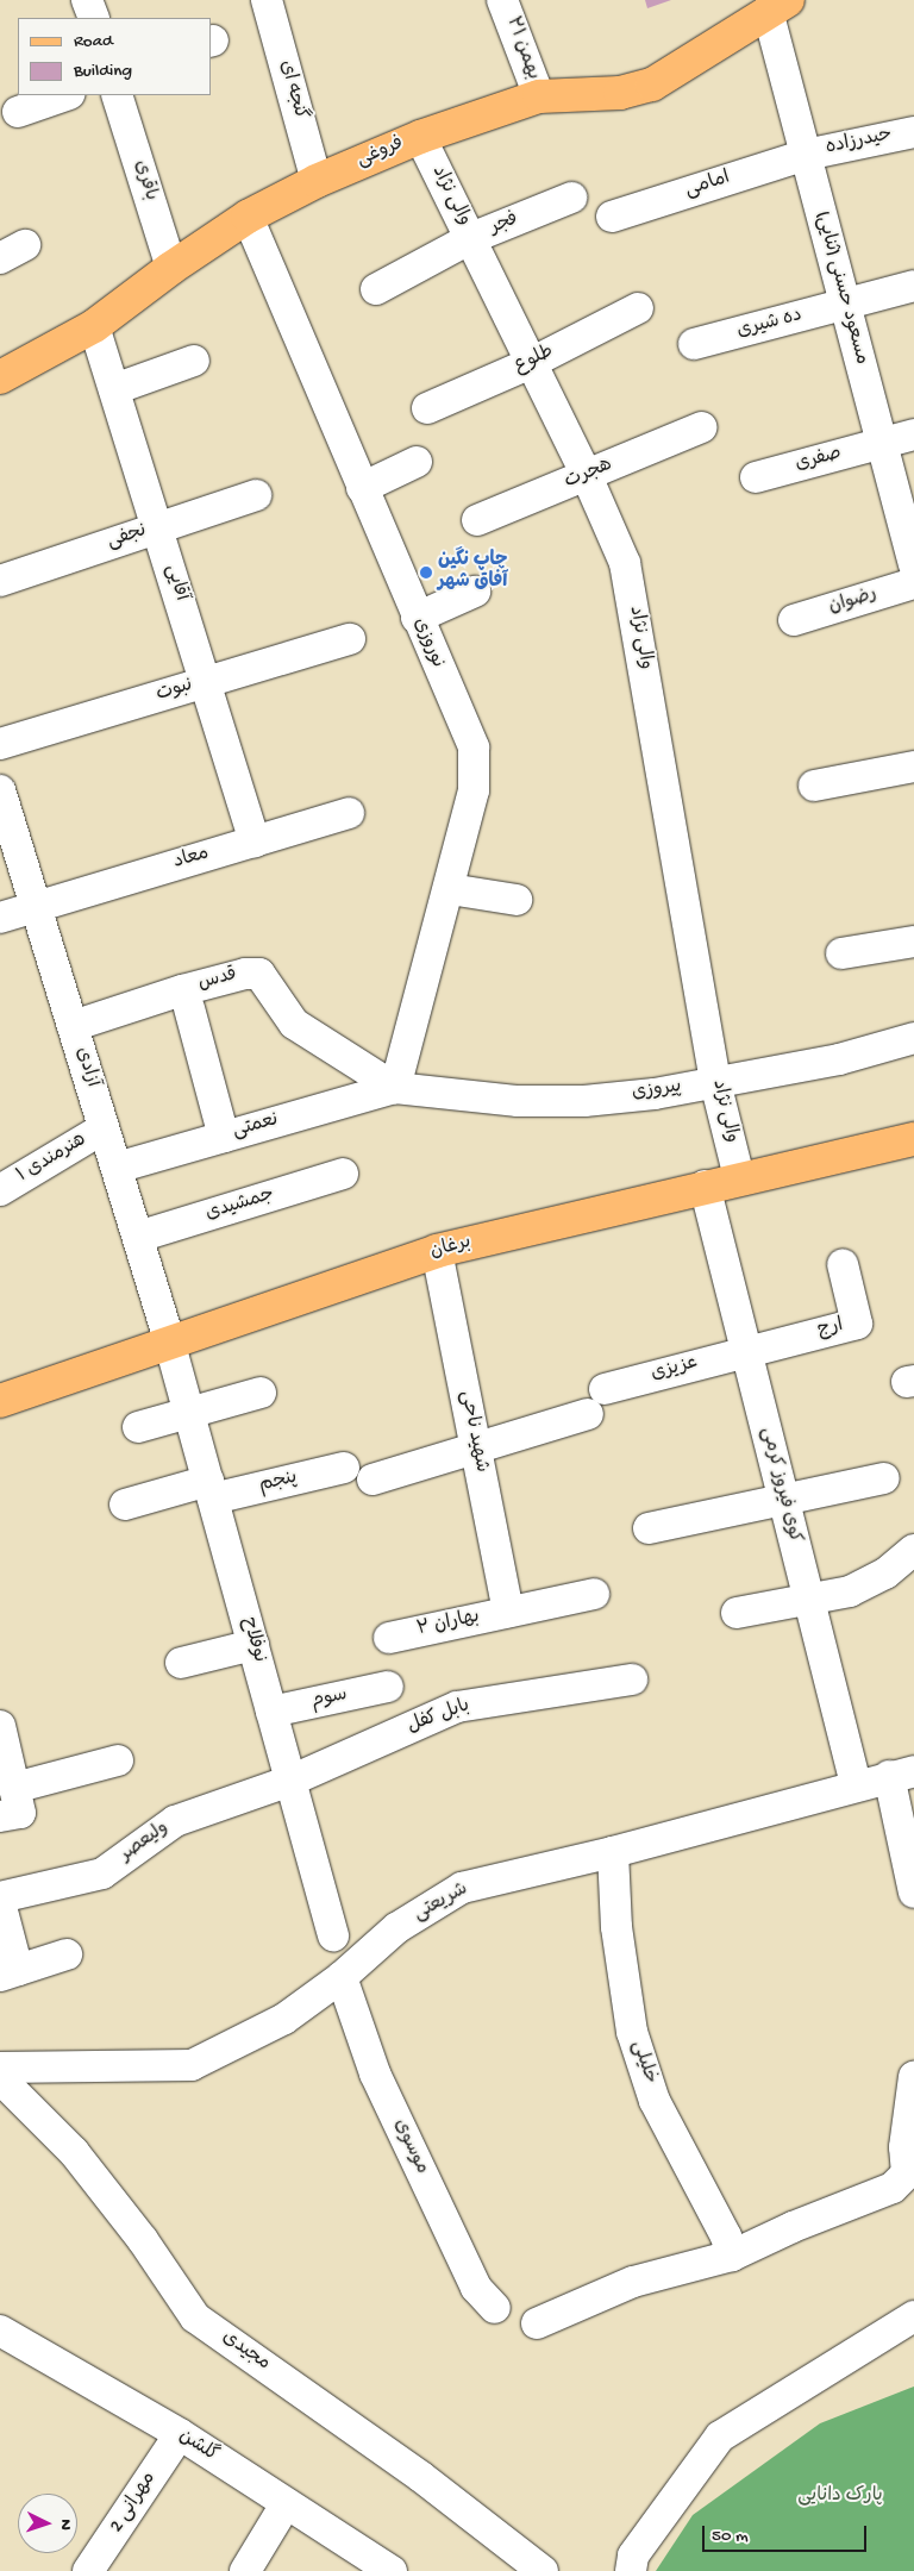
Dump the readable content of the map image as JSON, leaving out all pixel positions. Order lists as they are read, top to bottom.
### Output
{
  "streets": {
    "main road": ["فروغی", "برغان"],
    "street": [
      "۲۱ بهمن",
      "گنجه ای",
      "حیدرزاده",
      "باقری",
      "امامی",
      "والی نژاد",
      "فجر",
      "مسعود حسنی (ثنایی)",
      "ده شیری",
      "طلوع",
      "صفری",
      "هجرت",
      "نجفی",
      "آقایی",
      "رضوان",
      "نوروزی",
      "نبوت",
      "معاد",
      "قدس",
      "آزادی",
      "پیروزی",
      "نعمتی",
      "هنرمندی ۱",
      "جمشیدی",
      "ارج",
      "عزیزی",
      "شهید ناحی",
      "پنجم",
      "کوی فیروز کرمی",
      "بهاران ۲",
      "نوفلاح",
      "سوم",
      "بابل کفل",
      "ولیعصر",
      "شریعتی",
      "خلیلی",
      "موسوی",
      "مجیدی",
      "گلشن",
      "مهرانی 2"
    ]
  },
  "crossings": [
    ["۲۱ بهمن", "فروغی"],
    ["گنجه ای", "فروغی"],
    ["حیدرزاده", "امامی"],
    ["حیدرزاده", "مسعود حسنی (ثنایی)"],
    ["فروغی", "باقری"],
    ["فروغی", "والی نژاد"],
    ["فروغی", "مسعود حسنی (ثنایی)"],
    ["فروغی", "آقایی"],
    ["فروغی", "نوروزی"],
    ["امامی", "مسعود حسنی (ثنایی)"],
    ["والی نژاد", "فجر"],
    ["والی نژاد", "طلوع"],
    ["والی نژاد", "هجرت"],
    ["والی نژاد", "پیروزی"],
    ["والی نژاد", "برغان"],
    ["مسعود حسنی (ثنایی)", "ده شیری"],
    ["مسعود حسنی (ثنایی)", "صفری"],
    ["نجفی", "آقایی"],
    ["آقایی", "نبوت"],
    ["آقایی", "معاد"],
    ["نوروزی", "قدس"],
    ["نوروزی", "پیروزی"],
    ["نوروزی", "نعمتی"],
    ["معاد", "آزادی"],
    ["قدس", "آزادی"],
    ["قدس", "پیروزی"],
    ["قدس", "نعمتی"],
    ["آزادی", "نعمتی"],
    ["آزادی", "هنرمندی ۱"],
    ["آزادی", "جمشیدی"],
    ["آزادی", "برغان"],
    ["آزادی", "نوفلاح"],
    ["پیروزی", "نعمتی"],
    ["برغان", "شهید ناحی"],
    ["برغان", "کوی فیروز کرمی"],
    ["برغان", "نوفلاح"],
    ["ارج", "عزیزی"],
    ["ارج", "کوی فیروز کرمی"],
    ["عزیزی", "شهید ناحی"],
    ["عزیزی", "کوی فیروز کرمی"],
    ["شهید ناحی", "بهاران ۲"],
    ["پنجم", "نوفلاح"],
    ["کوی فیروز کرمی", "شریعتی"],
    ["نوفلاح", "سوم"],
    ["نوفلاح", "بابل کفل"],
    ["نوفلاح", "ولیعصر"],
    ["بابل کفل", "ولیعصر"],
    ["شریعتی", "خلیلی"],
    ["شریعتی", "موسوی"],
    ["گلشن", "مهرانی 2"]
  ],
  "parks": ["پارک دانایی"],
  "places": ["چاپ نگین آفاق شهر"],
  "legend": ["Road", "Building"],
  "scale_bar": "50 m",
  "north": "right"
}
